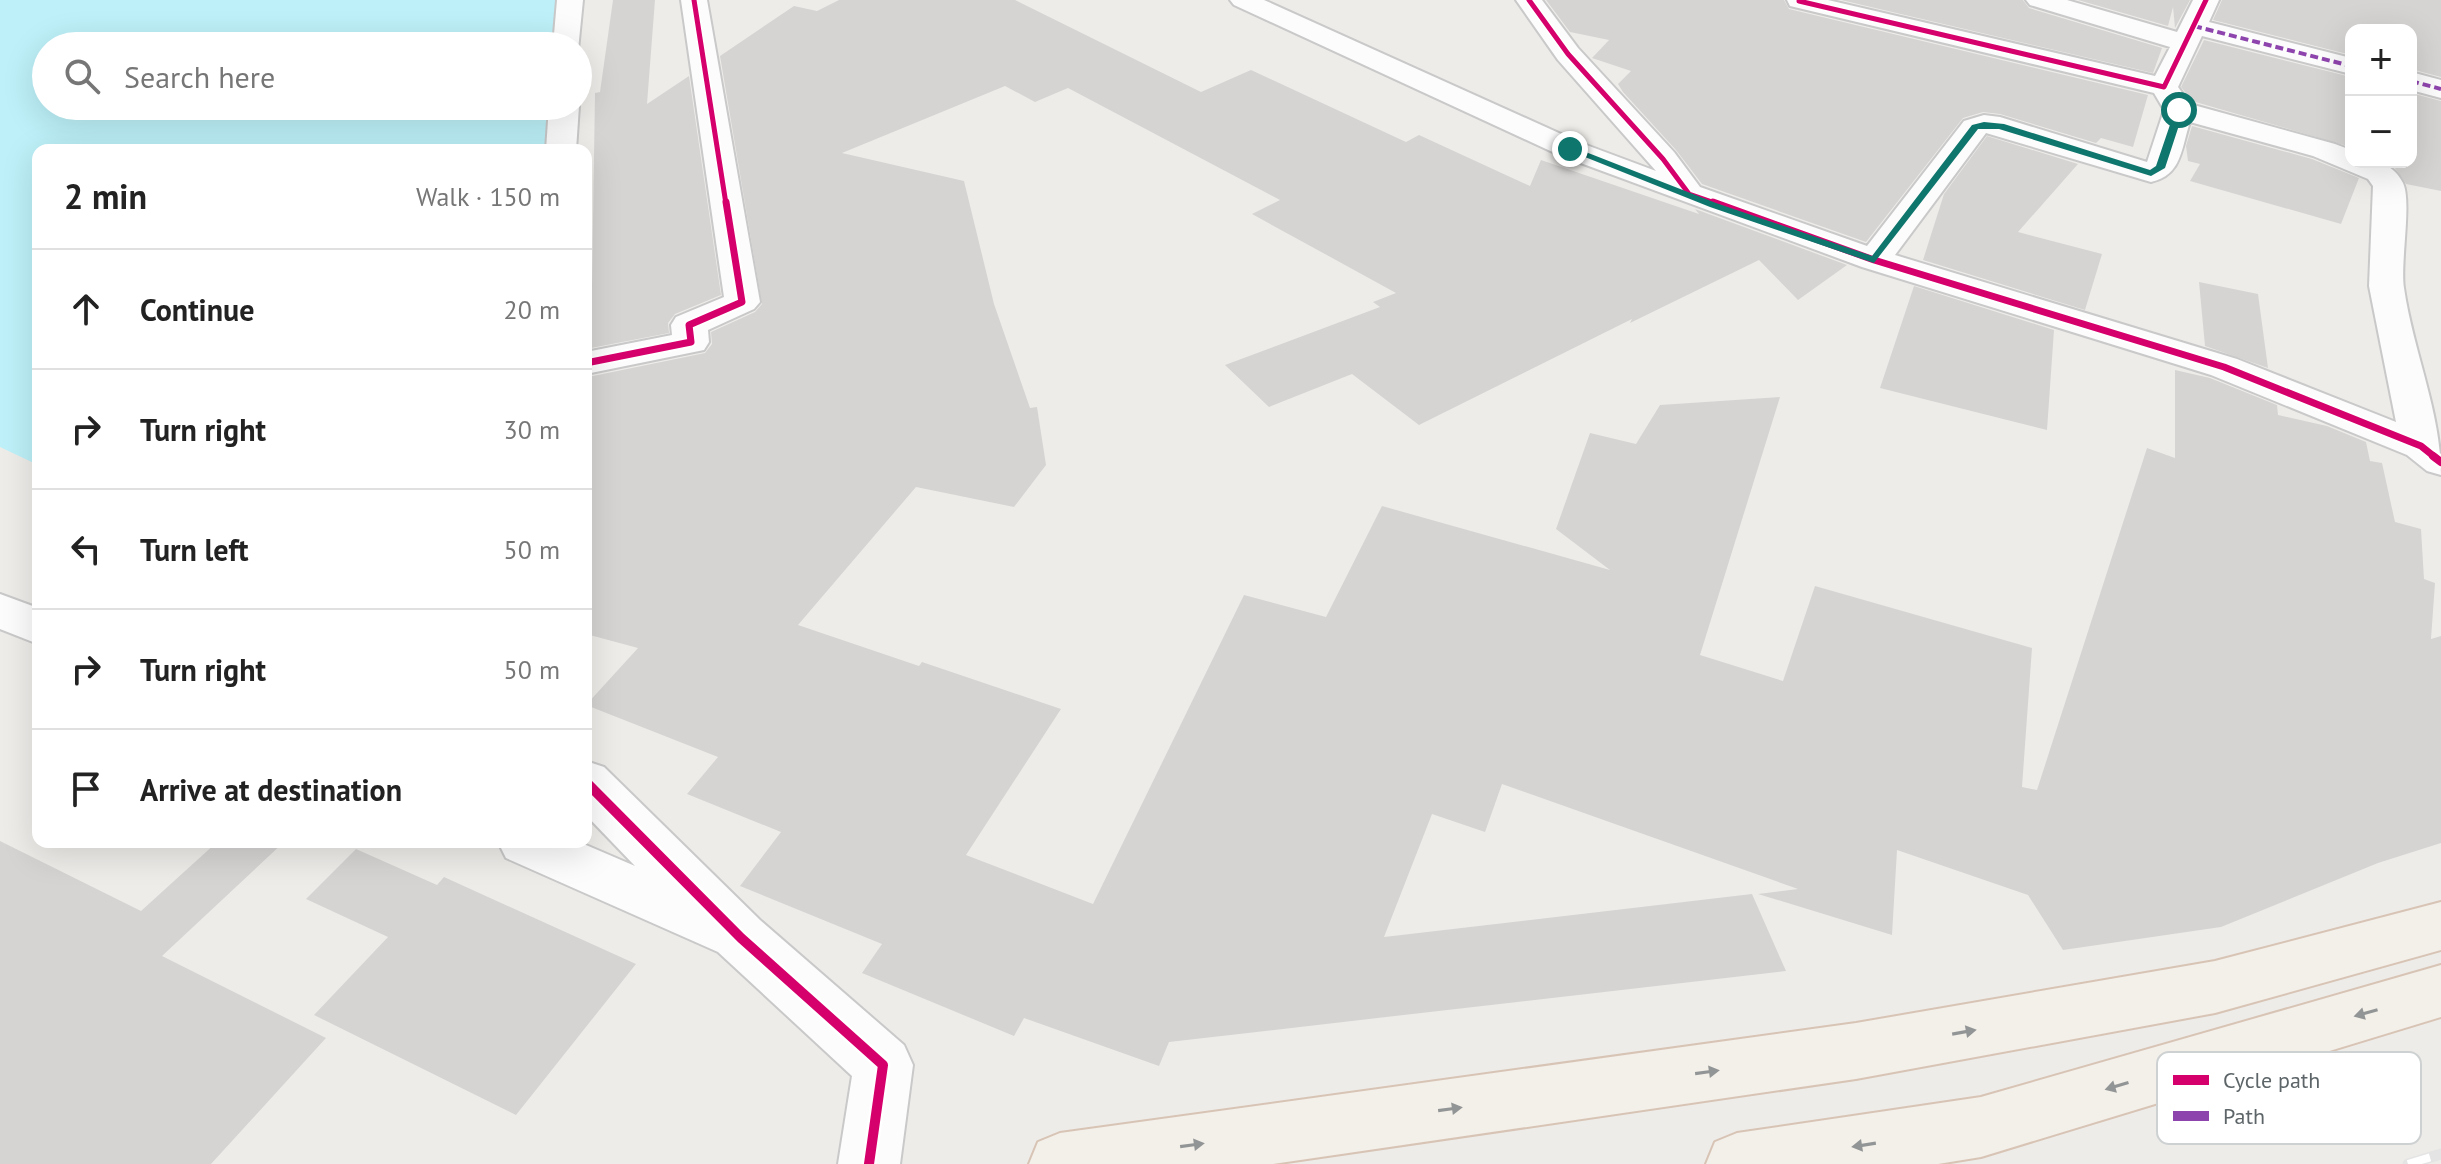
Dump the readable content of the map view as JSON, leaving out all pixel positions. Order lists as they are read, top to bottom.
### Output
{
  "legend": ["Cycle path", "Path"],
  "page": {
    "map_buttons": ["+", "−"],
    "search": "Search here",
    "heading": ["2 min", "Walk · 150 m"],
    "list": [
      ["Continue", "20 m"],
      ["Turn right", "30 m"],
      ["Turn left", "50 m"],
      ["Turn right", "50 m"],
      "Arrive at destination"
    ]
  }
}
